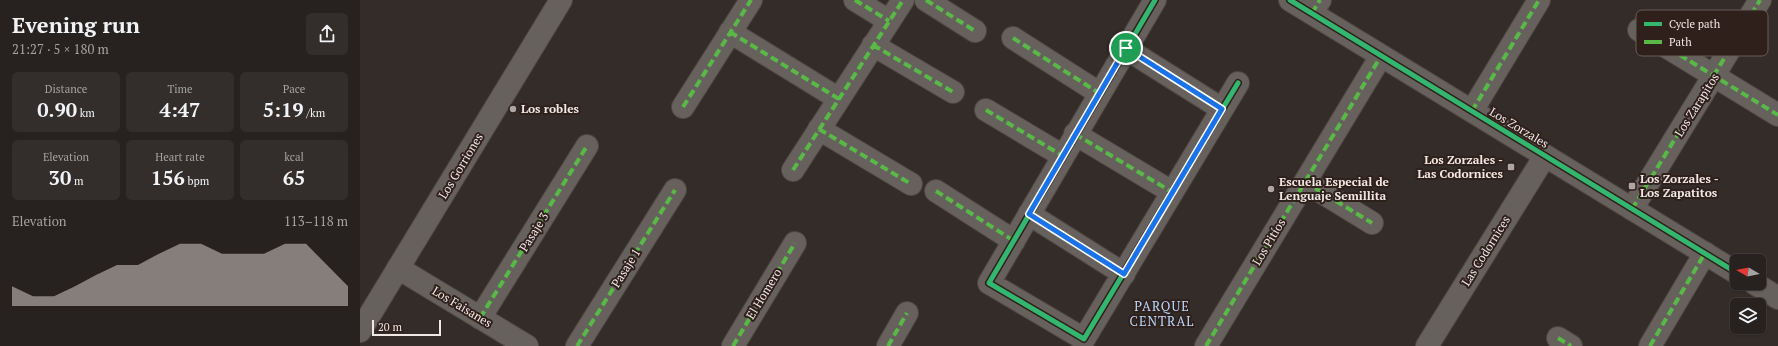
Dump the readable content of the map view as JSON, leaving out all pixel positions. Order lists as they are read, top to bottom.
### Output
{
  "streets": {
    "street": [
      "Los Zarapitos",
      "Los Zorzales",
      "Los Gorriones",
      "Pasaje 3",
      "Los Pitíos",
      "Las Codornices",
      "Pasaje 1",
      "El Homero",
      "Los Faisanes"
    ]
  },
  "crossings": [
    ["Los Zarapitos", "Los Zorzales"],
    ["Los Zorzales", "Los Pitíos"],
    ["Los Zorzales", "Las Codornices"],
    ["Los Gorriones", "Los Faisanes"],
    ["Pasaje 3", "Los Faisanes"]
  ],
  "districts": ["PARQUE CENTRAL"],
  "places": {
    "other": ["Los robles", "Escuela Especial de Lenguaje Semillita"],
    "transit": ["Los Zorzales - Las Codornices", "Los Zorzales - Los Zapatitos"]
  },
  "legend": ["Cycle path", "Path"],
  "scale_bar": "20 m",
  "north": "left",
  "page": {
    "heading": ["Evening run", "21:27 · 5 × 180 m"],
    "stats": [
      ["Distance", "0.90 km"],
      ["Time", "4:47"],
      ["Pace", "5:19 /km"],
      ["Elevation", "30 m"],
      ["Heart rate", "156 bpm"],
      ["kcal", "65"]
    ],
    "chart": ["Elevation", "113–118 m"],
    "scale": "20 m"
  }
}
